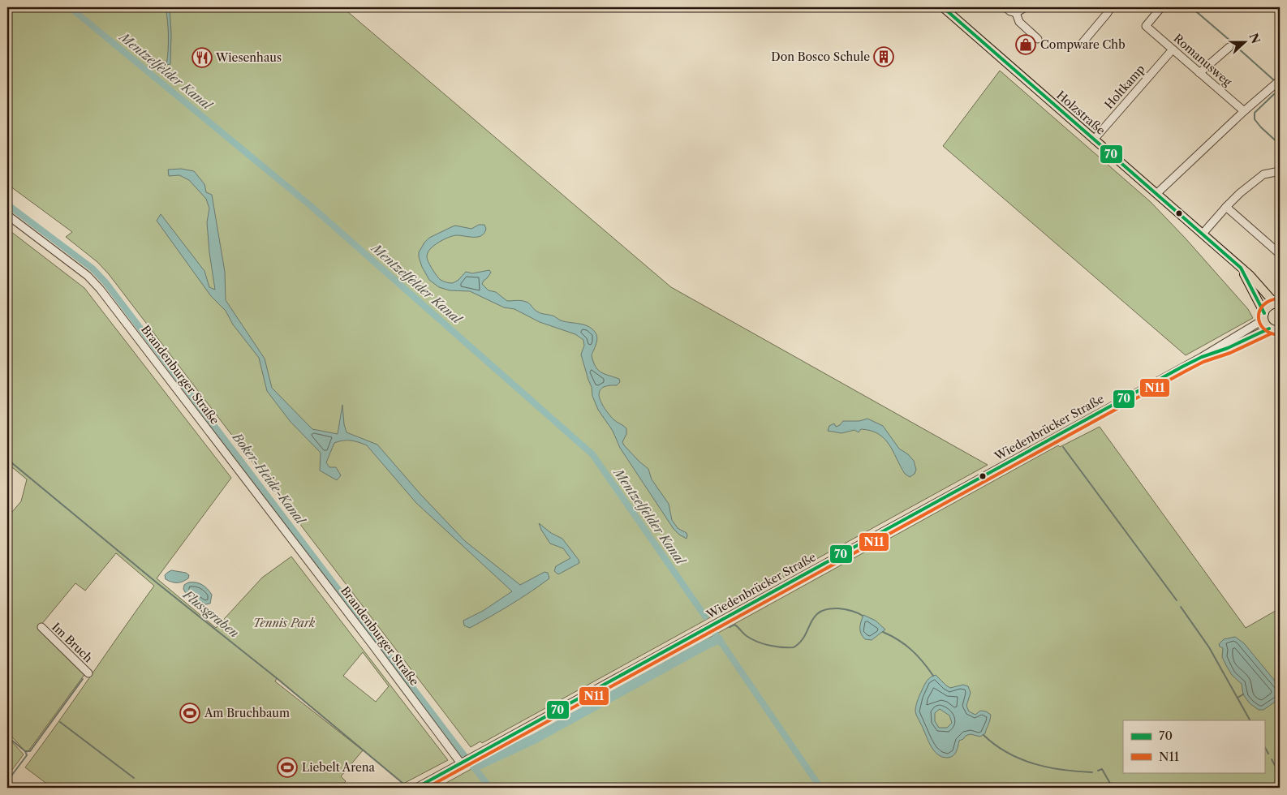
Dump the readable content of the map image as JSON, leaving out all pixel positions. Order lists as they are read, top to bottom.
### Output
{
  "streets": {
    "main road": ["Holzstraße", "Wiedenbrücker Straße"],
    "street": [
      "Romanusweg",
      "Holtkamp",
      "Brandenburger Straße",
      "Im Bruch"
    ]
  },
  "crossings": [
    ["Romanusweg", "Holtkamp"],
    ["Holtkamp", "Holzstraße"],
    ["Holzstraße", "Wiedenbrücker Straße"],
    ["Brandenburger Straße", "Wiedenbrücker Straße"]
  ],
  "water": ["Mentzelfelder Kanal", "Boker-Heide-Kanal", "Flussgraben"],
  "parks": ["Tennis Park"],
  "places": {
    "shop": ["Compware Chb"],
    "building": ["Don Bosco Schule"],
    "restaurant": ["Wiesenhaus"],
    "sports": ["Am Bruchbaum", "Liebelt Arena"]
  },
  "lines": ["transit line 70", "transit line N11"],
  "legend": ["70", "N11"],
  "north": "right"
}
